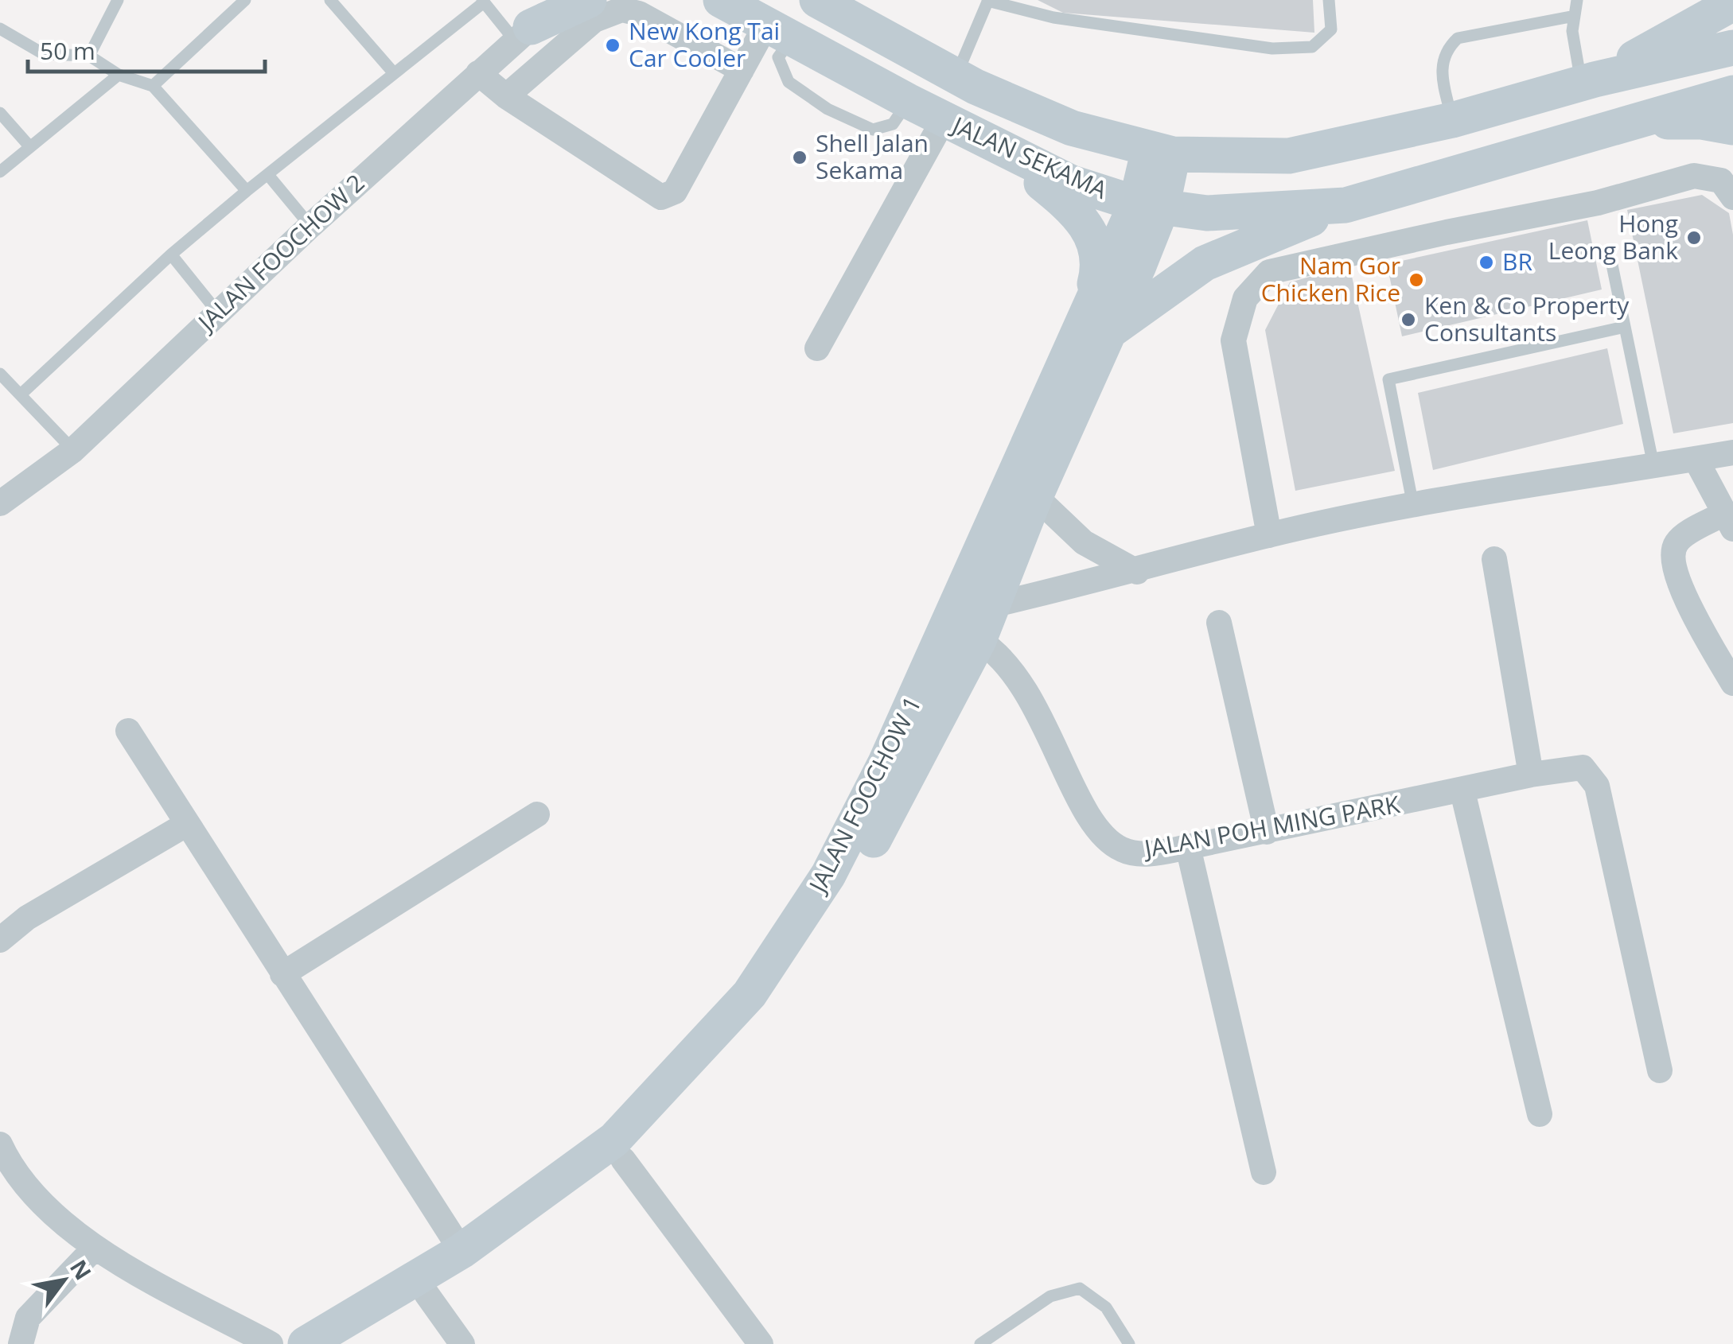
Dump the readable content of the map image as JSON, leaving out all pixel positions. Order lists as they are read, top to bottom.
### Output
{
  "streets": {
    "street": [
      "JALAN SEKAMA",
      "JALAN FOOCHOW 2",
      "JALAN FOOCHOW 1",
      "JALAN POH MING PARK"
    ]
  },
  "crossings": [
    ["JALAN SEKAMA", "JALAN FOOCHOW 1"],
    ["JALAN FOOCHOW 1", "JALAN POH MING PARK"]
  ],
  "places": [
    "New Kong Tai Car Cooler",
    "Shell Jalan Sekama",
    "Hong Leong Bank",
    "BR",
    "Nam Gor Chicken Rice",
    "Ken & Co Property Consultants"
  ],
  "scale_bar": "50 m",
  "north": "top right"
}
